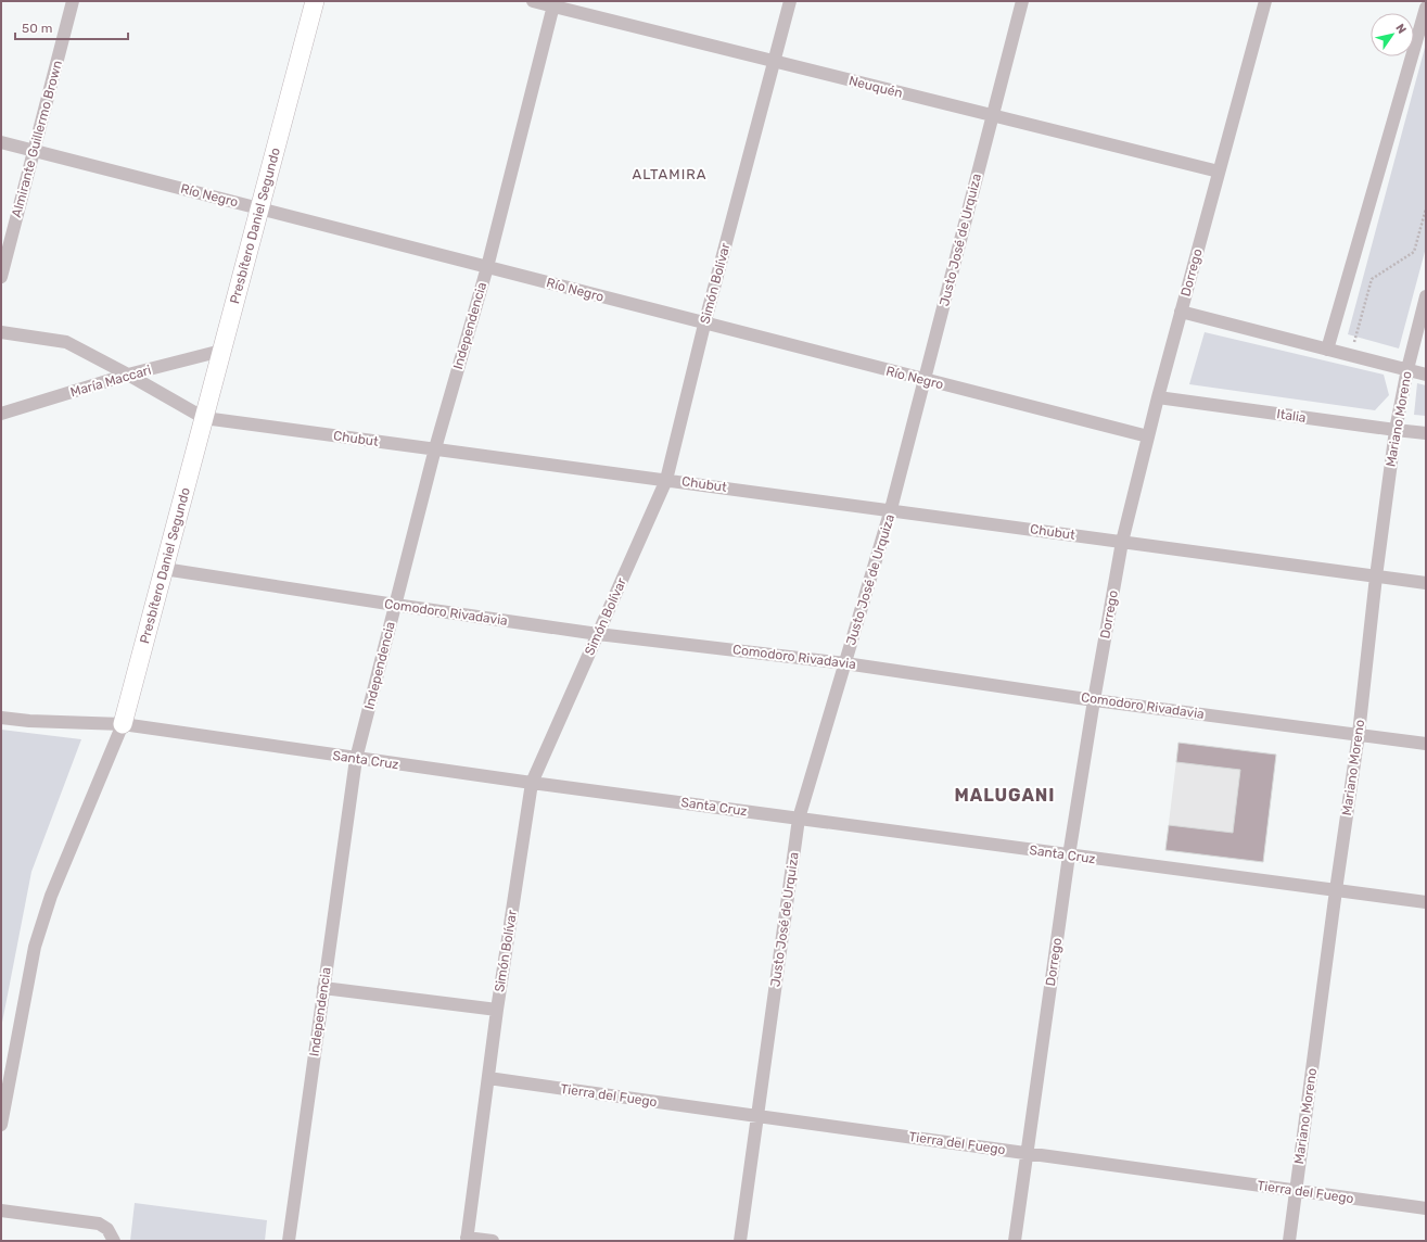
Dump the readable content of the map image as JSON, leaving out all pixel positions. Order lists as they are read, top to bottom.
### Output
{
  "streets": {
    "main road": ["Presbítero Daniel Segundo"],
    "street": [
      "Neuquén",
      "Almirante Guillermo Brown",
      "Río Negro",
      "Justo José de Urquiza",
      "Dorrego",
      "Simón Bolívar",
      "Independencia",
      "María Maccari",
      "Italia",
      "Mariano Moreno",
      "Chubut",
      "Comodoro Rivadavia",
      "Santa Cruz",
      "Tierra del Fuego"
    ]
  },
  "crossings": [
    ["Neuquén", "Justo José de Urquiza"],
    ["Neuquén", "Dorrego"],
    ["Neuquén", "Simón Bolívar"],
    ["Neuquén", "Independencia"],
    ["Almirante Guillermo Brown", "Río Negro"],
    ["Río Negro", "Presbítero Daniel Segundo"],
    ["Río Negro", "Justo José de Urquiza"],
    ["Río Negro", "Dorrego"],
    ["Río Negro", "Simón Bolívar"],
    ["Río Negro", "Independencia"],
    ["Presbítero Daniel Segundo", "María Maccari"],
    ["Presbítero Daniel Segundo", "Chubut"],
    ["Presbítero Daniel Segundo", "Comodoro Rivadavia"],
    ["Presbítero Daniel Segundo", "Santa Cruz"],
    ["Justo José de Urquiza", "Chubut"],
    ["Justo José de Urquiza", "Comodoro Rivadavia"],
    ["Justo José de Urquiza", "Santa Cruz"],
    ["Justo José de Urquiza", "Tierra del Fuego"],
    ["Dorrego", "Italia"],
    ["Dorrego", "Chubut"],
    ["Dorrego", "Comodoro Rivadavia"],
    ["Dorrego", "Santa Cruz"],
    ["Dorrego", "Tierra del Fuego"],
    ["Simón Bolívar", "Chubut"],
    ["Simón Bolívar", "Comodoro Rivadavia"],
    ["Simón Bolívar", "Santa Cruz"],
    ["Simón Bolívar", "Tierra del Fuego"],
    ["Independencia", "Chubut"],
    ["Independencia", "Comodoro Rivadavia"],
    ["Independencia", "Santa Cruz"],
    ["María Maccari", "Chubut"],
    ["Italia", "Mariano Moreno"],
    ["Mariano Moreno", "Chubut"],
    ["Mariano Moreno", "Comodoro Rivadavia"],
    ["Mariano Moreno", "Santa Cruz"],
    ["Mariano Moreno", "Tierra del Fuego"]
  ],
  "districts": ["ALTAMIRA", "MALUGANI"],
  "scale_bar": "50 m",
  "north": "top right"
}
